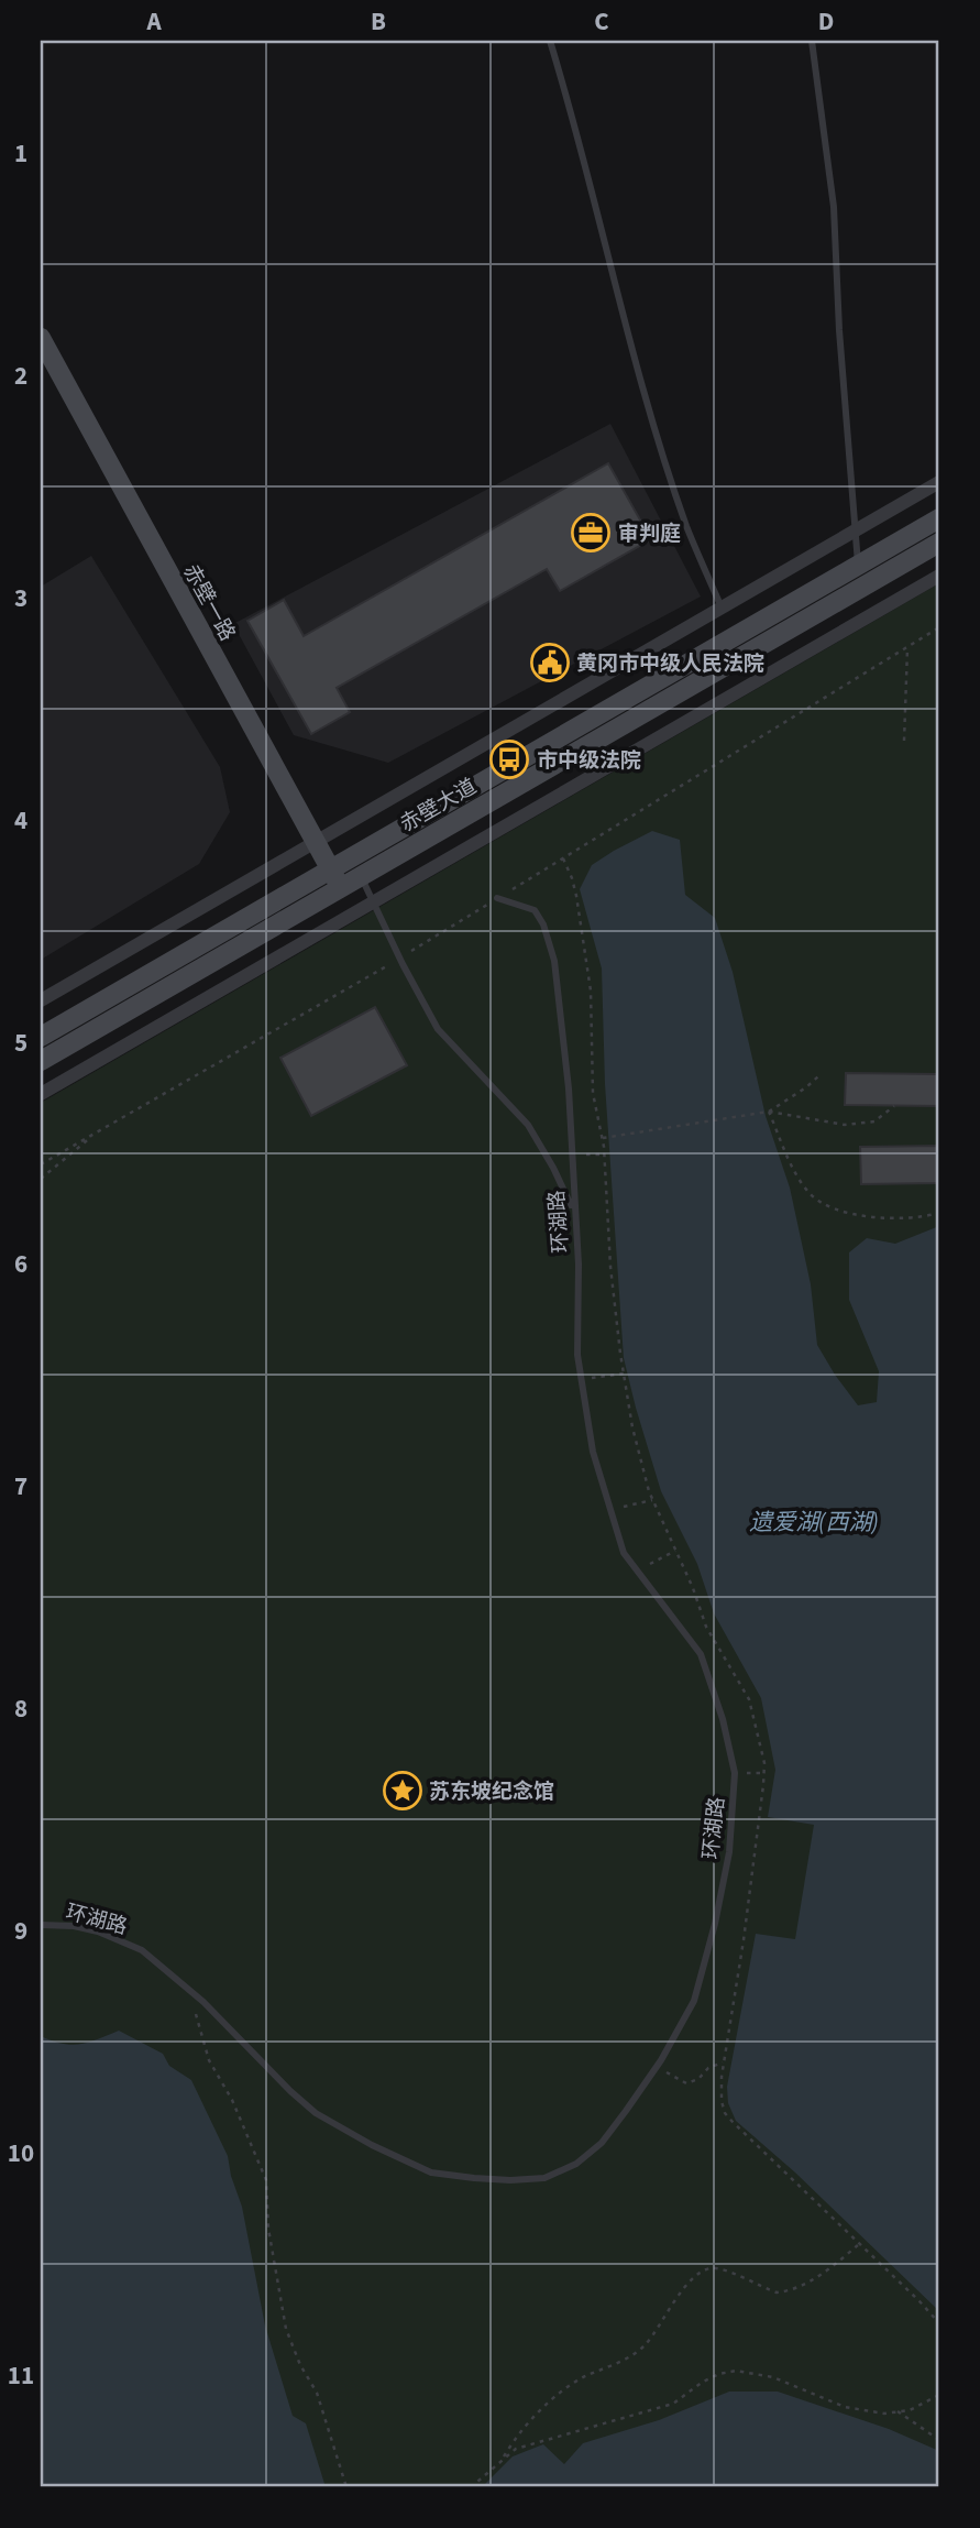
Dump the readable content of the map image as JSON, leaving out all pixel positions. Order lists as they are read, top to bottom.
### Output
{
  "streets": {
    "main road": ["赤壁一路", "赤壁大道"],
    "lane": ["环湖路"]
  },
  "crossings": [
    ["赤壁一路", "赤壁大道"]
  ],
  "water": ["遗爱湖(西湖)"],
  "places": {
    "office": ["审判庭"],
    "public building": ["黄冈市中级人民法院"],
    "bus stop": ["市中级法院"],
    "place": ["苏东坡纪念馆"]
  },
  "grid": {
    "columns": [
      "A",
      "B",
      "C",
      "D"
    ],
    "rows": [
      "1",
      "2",
      "3",
      "4",
      "5",
      "6",
      "7",
      "8",
      "9",
      "10",
      "11"
    ]
  }
}
